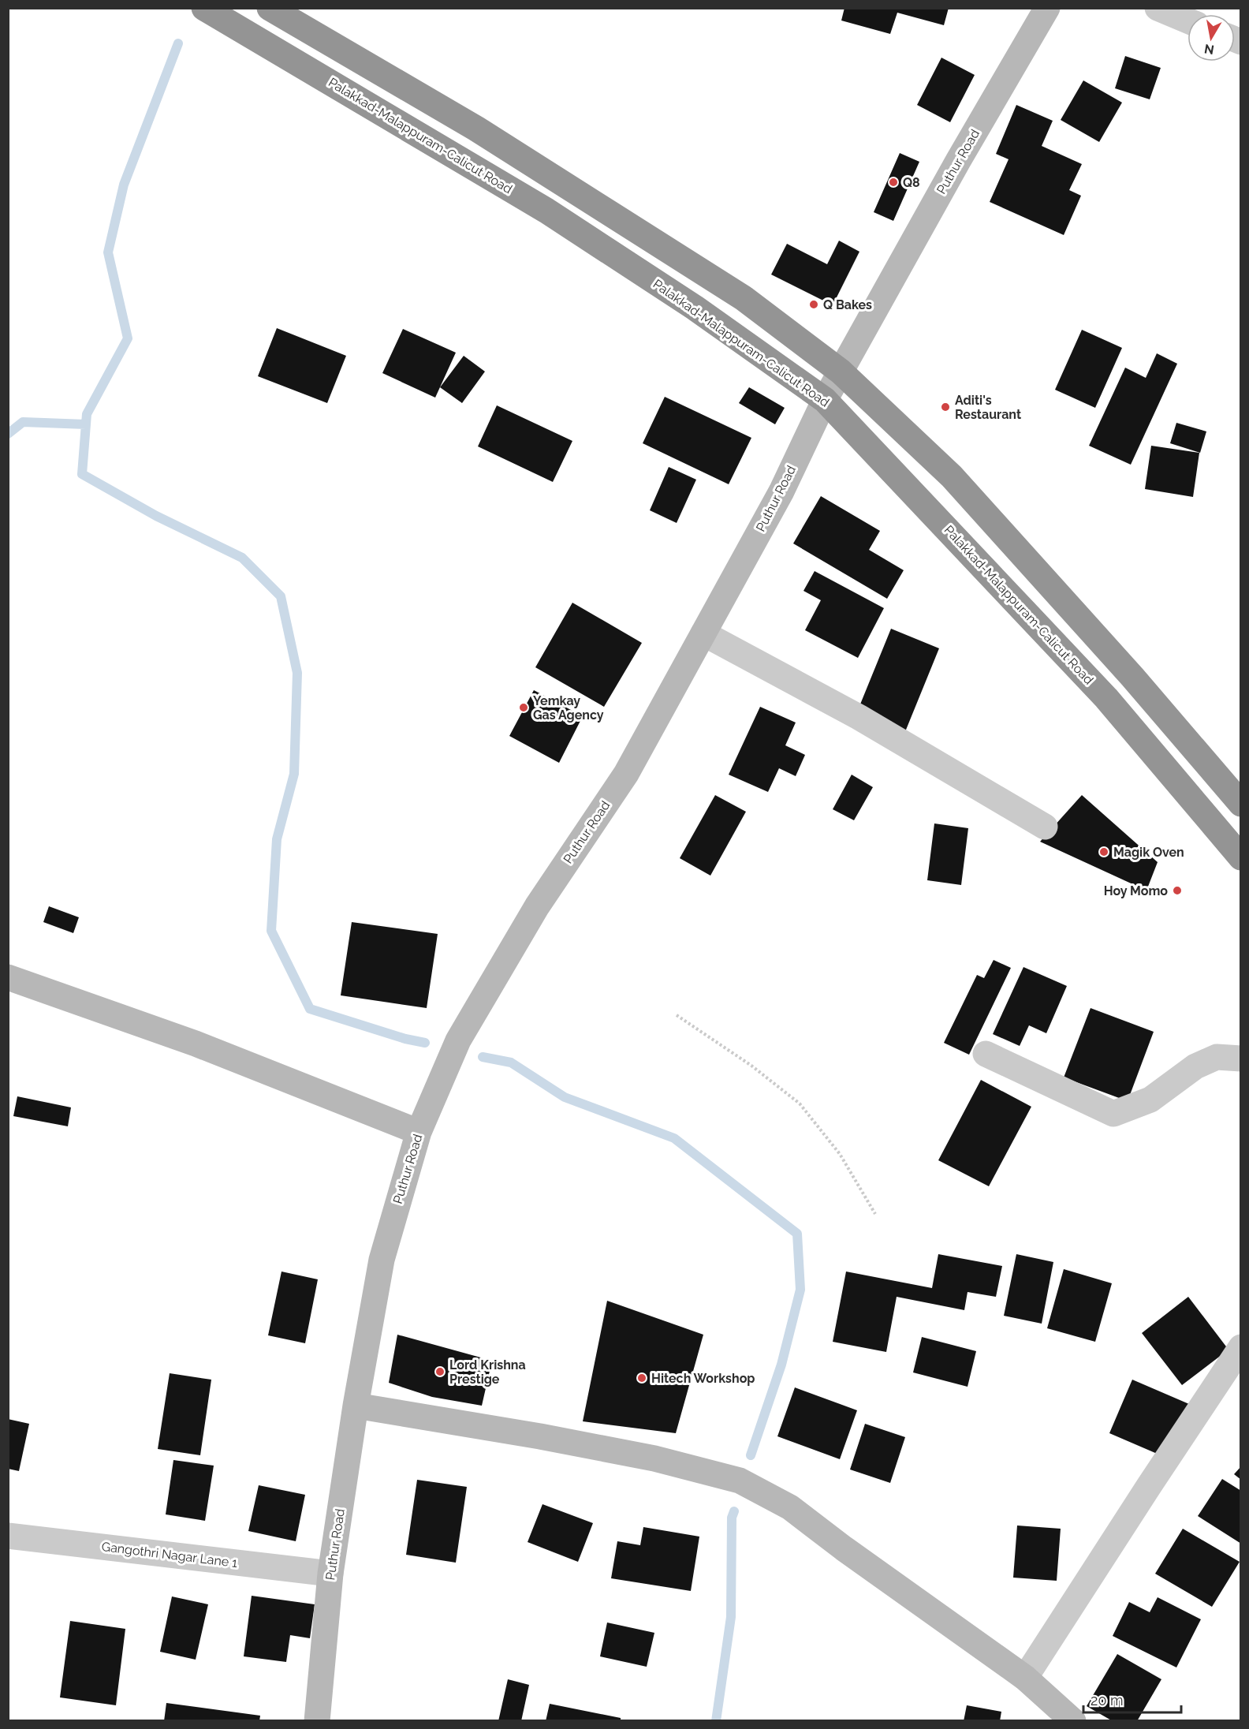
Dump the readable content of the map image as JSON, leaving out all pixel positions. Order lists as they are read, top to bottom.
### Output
{
  "streets": {
    "highway": ["Palakkad-Malappuram-Calicut Road"],
    "street": ["Puthur Road", "Gangothri Nagar Lane 1"]
  },
  "crossings": [
    ["Palakkad-Malappuram-Calicut Road", "Puthur Road"],
    ["Puthur Road", "Gangothri Nagar Lane 1"]
  ],
  "places": [
    "Q8",
    "Q Bakes",
    "Aditi's Restaurant",
    "Yemkay Gas Agency",
    "Magik Oven",
    "Hoy Momo",
    "Lord Krishna Prestige",
    "Hitech Workshop"
  ],
  "scale_bar": "20 m",
  "north": "bottom"
}
